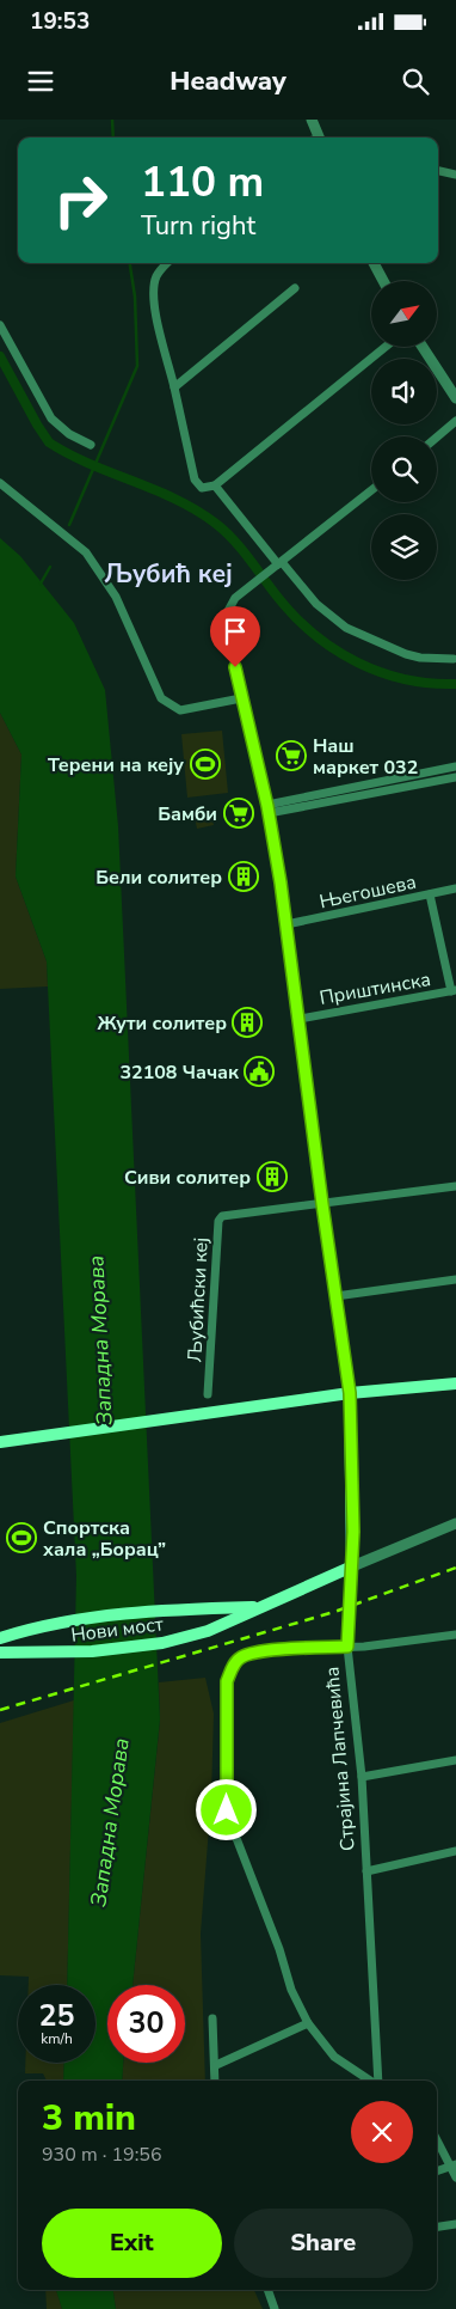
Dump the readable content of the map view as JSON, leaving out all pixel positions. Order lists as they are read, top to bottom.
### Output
{
  "streets": {
    "main road": ["Нови мост", "Страјина Лапчевића"],
    "street": ["Његошева", "Приштинска", "Љубићски кеј"]
  },
  "districts": ["Љубић кеј"],
  "water": ["Западна Морава"],
  "places": {
    "supermarket": ["Наш маркет 032", "Бамби"],
    "sports": ["Терени на кеју", "Спортска хала „Борац”"],
    "building": ["Бели солитер", "Жути солитер", "Сиви солитер"],
    "public building": ["32108 Чачак"]
  },
  "north": "top right",
  "page": {
    "status": "19:53",
    "header": "Headway",
    "turn": ["110 m", "Turn right"],
    "speed": "25 km/h",
    "limit": "30",
    "heading": ["3 min", "930 m · 19:56"],
    "buttons": ["Exit", "Share"]
  }
}
